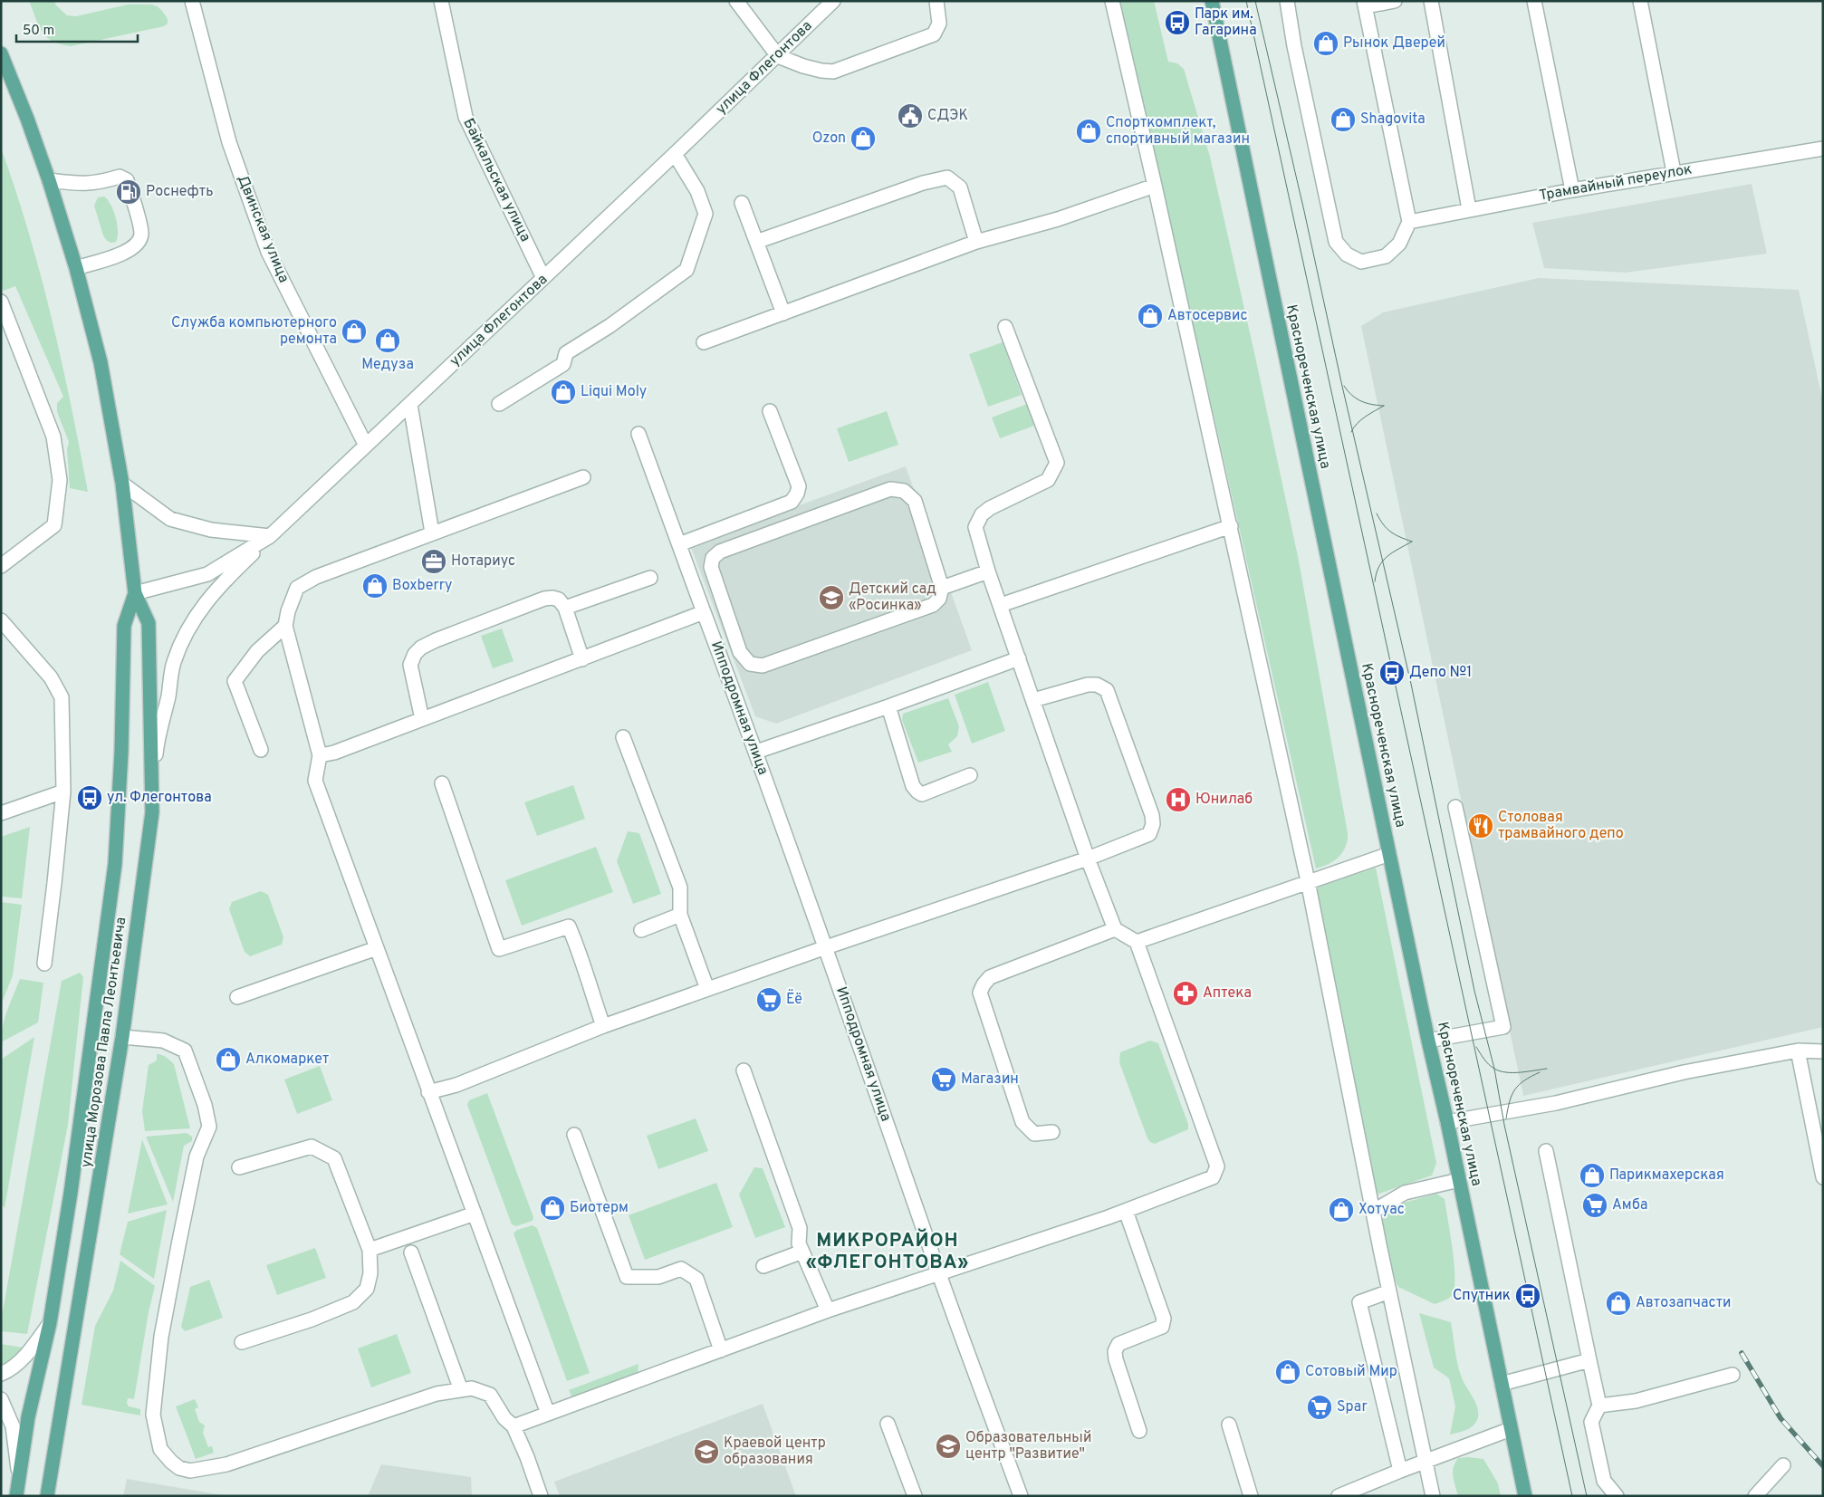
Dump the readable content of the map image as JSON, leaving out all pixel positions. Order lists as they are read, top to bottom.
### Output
{
  "streets": {
    "main road": ["Краснореченская улица", "улица Морозова Павла Леонтьевича"],
    "street": [
      "улица Флегонтова",
      "Байкальская улица",
      "Трамвайный переулок",
      "Двинская улица",
      "Ипподромная улица"
    ]
  },
  "crossings": [
    ["улица Флегонтова", "Байкальская улица"],
    ["улица Флегонтова", "Двинская улица"],
    ["улица Флегонтова", "улица Морозова Павла Леонтьевича"]
  ],
  "districts": ["МИКРОРАЙОН «ФЛЕГОНТОВА»"],
  "places": {
    "bus stop": [
      "Парк им. Гагарина",
      "Депо №1",
      "ул. Флегонтова",
      "Спутник"
    ],
    "shop": [
      "Рынок Дверей",
      "Shagovita",
      "Спорткомплект, спортивный магазин",
      "Ozon",
      "Автосервис",
      "Служба компьютерного ремонта",
      "Медуза",
      "Liqui Moly",
      "Boxberry",
      "Алкомаркет",
      "Парикмахерская",
      "Биотерм",
      "Хотуас",
      "Автозапчасти",
      "Сотовый Мир"
    ],
    "public building": ["СДЭК"],
    "fuel station": ["Роснефть"],
    "office": ["Нотариус"],
    "school or university": ["Детский сад «Росинка»", "Образовательный центр \"Развитие\"", "Краевой центр образования"],
    "hospital": ["Юнилаб"],
    "restaurant": ["Столовая трамвайного депо"],
    "pharmacy": ["Аптека"],
    "supermarket": [
      "Ёё",
      "Магазин",
      "Амба",
      "Spar"
    ]
  },
  "scale_bar": "50 m"
}
